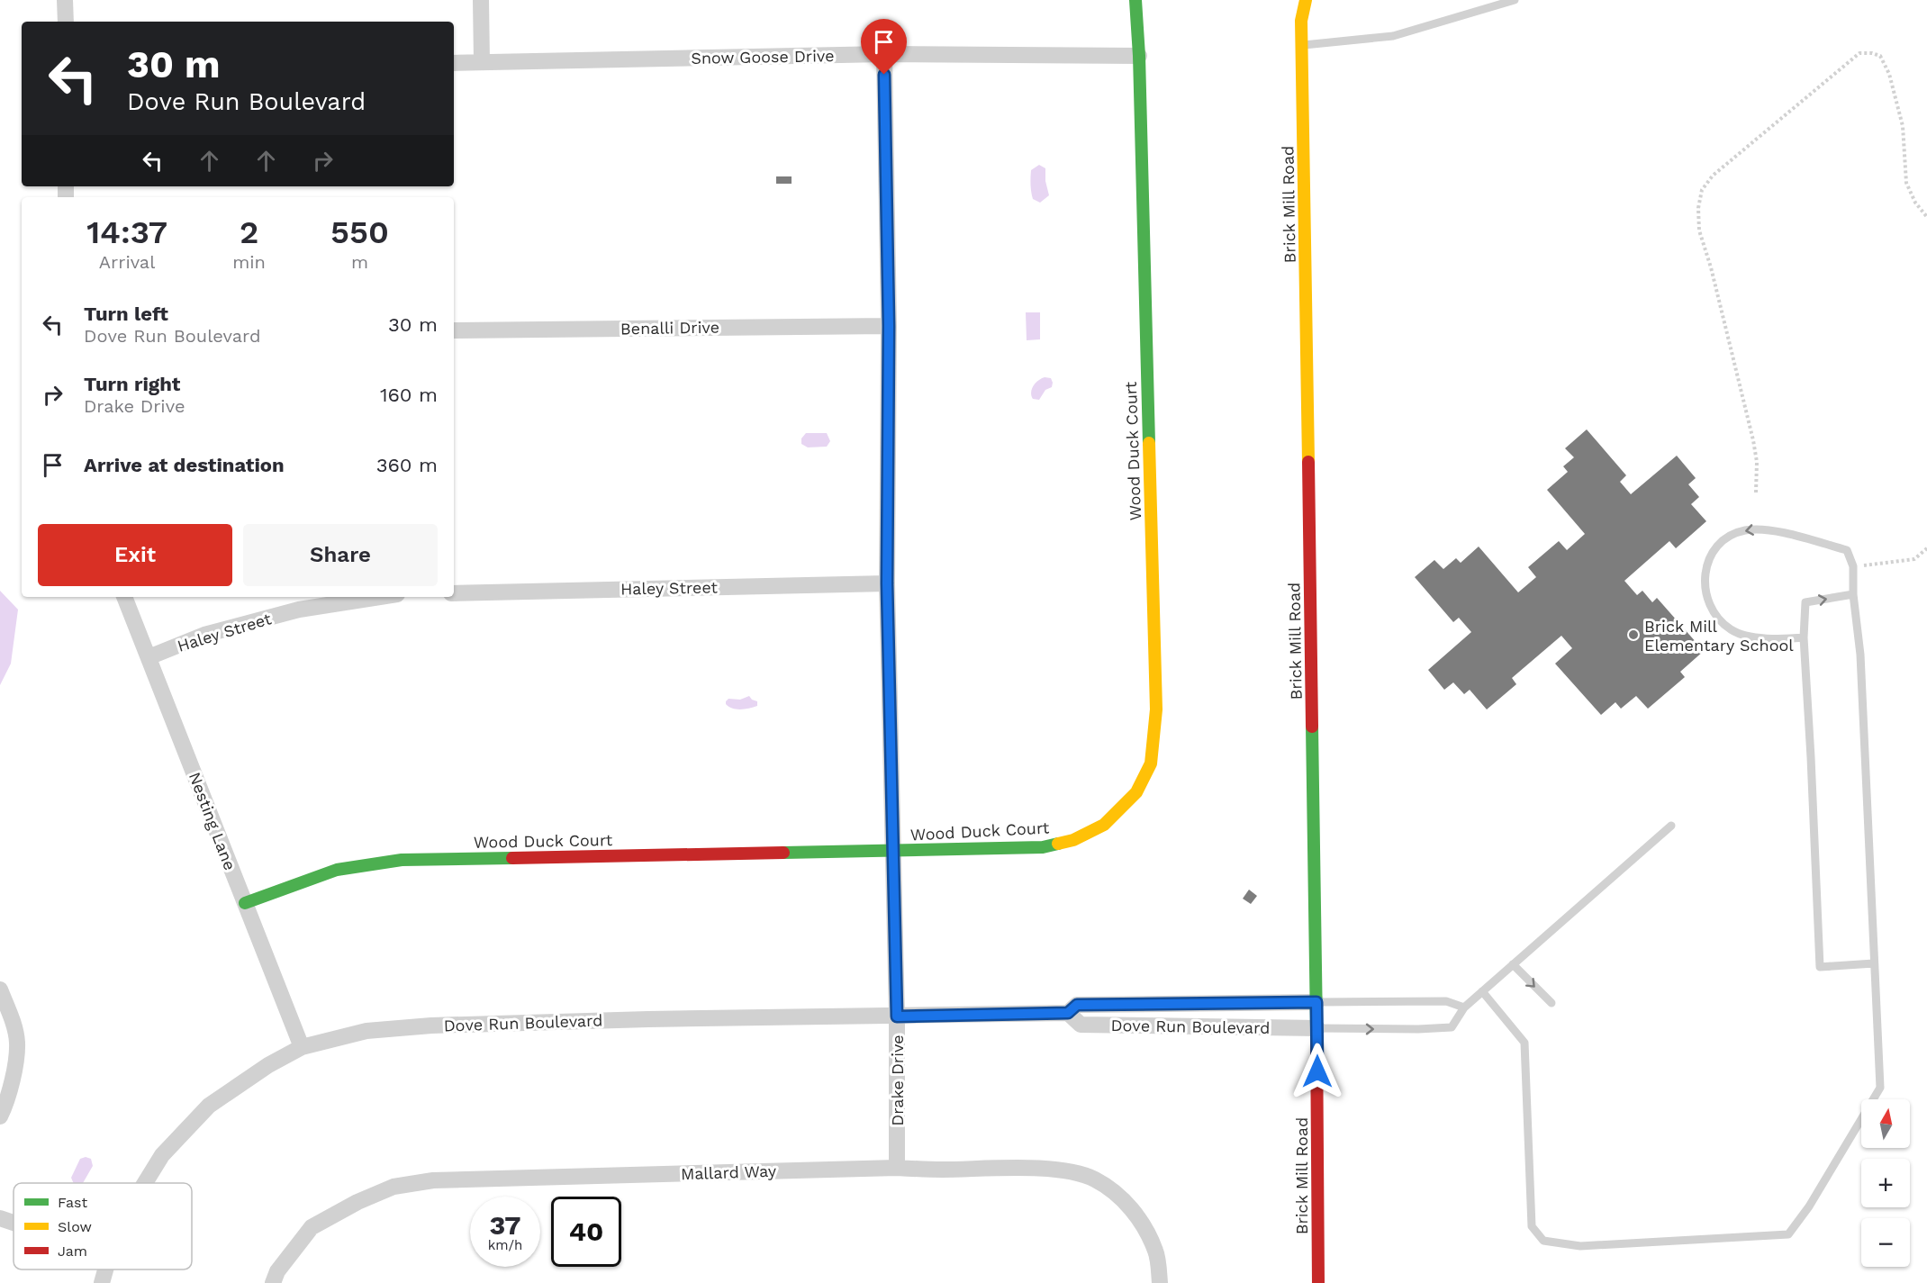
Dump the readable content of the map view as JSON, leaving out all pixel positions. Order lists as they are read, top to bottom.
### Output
{
  "streets": {
    "street": [
      "Snow Goose Drive",
      "Brick Mill Road",
      "Benalli Drive",
      "Wood Duck Court",
      "Haley Street",
      "Nesting Lane",
      "Dove Run Boulevard",
      "Drake Drive",
      "Mallard Way"
    ]
  },
  "crossings": [
    ["Snow Goose Drive", "Wood Duck Court"],
    ["Snow Goose Drive", "Drake Drive"],
    ["Brick Mill Road", "Dove Run Boulevard"],
    ["Benalli Drive", "Drake Drive"],
    ["Wood Duck Court", "Nesting Lane"],
    ["Wood Duck Court", "Drake Drive"],
    ["Haley Street", "Nesting Lane"],
    ["Haley Street", "Drake Drive"],
    ["Nesting Lane", "Dove Run Boulevard"],
    ["Dove Run Boulevard", "Drake Drive"],
    ["Drake Drive", "Mallard Way"]
  ],
  "places": ["Brick Mill Elementary School"],
  "legend": ["Fast", "Slow", "Jam"],
  "north": "top",
  "page": {
    "turn": ["30 m", "Dove Run Boulevard"],
    "eta": [
      "14:37",
      "Arrival",
      "2",
      "min",
      "550",
      "m"
    ],
    "list": [
      {
        "name": "Turn left",
        "note": "Dove Run Boulevard",
        "value": "30 m"
      },
      {
        "name": "Turn right",
        "note": "Drake Drive",
        "value": "160 m"
      },
      {
        "name": "Arrive at destination",
        "value": "360 m"
      }
    ],
    "buttons": ["Exit", "Share"],
    "map_buttons": ["+", "−"],
    "speed": "37 km/h",
    "limit": "40"
  }
}
